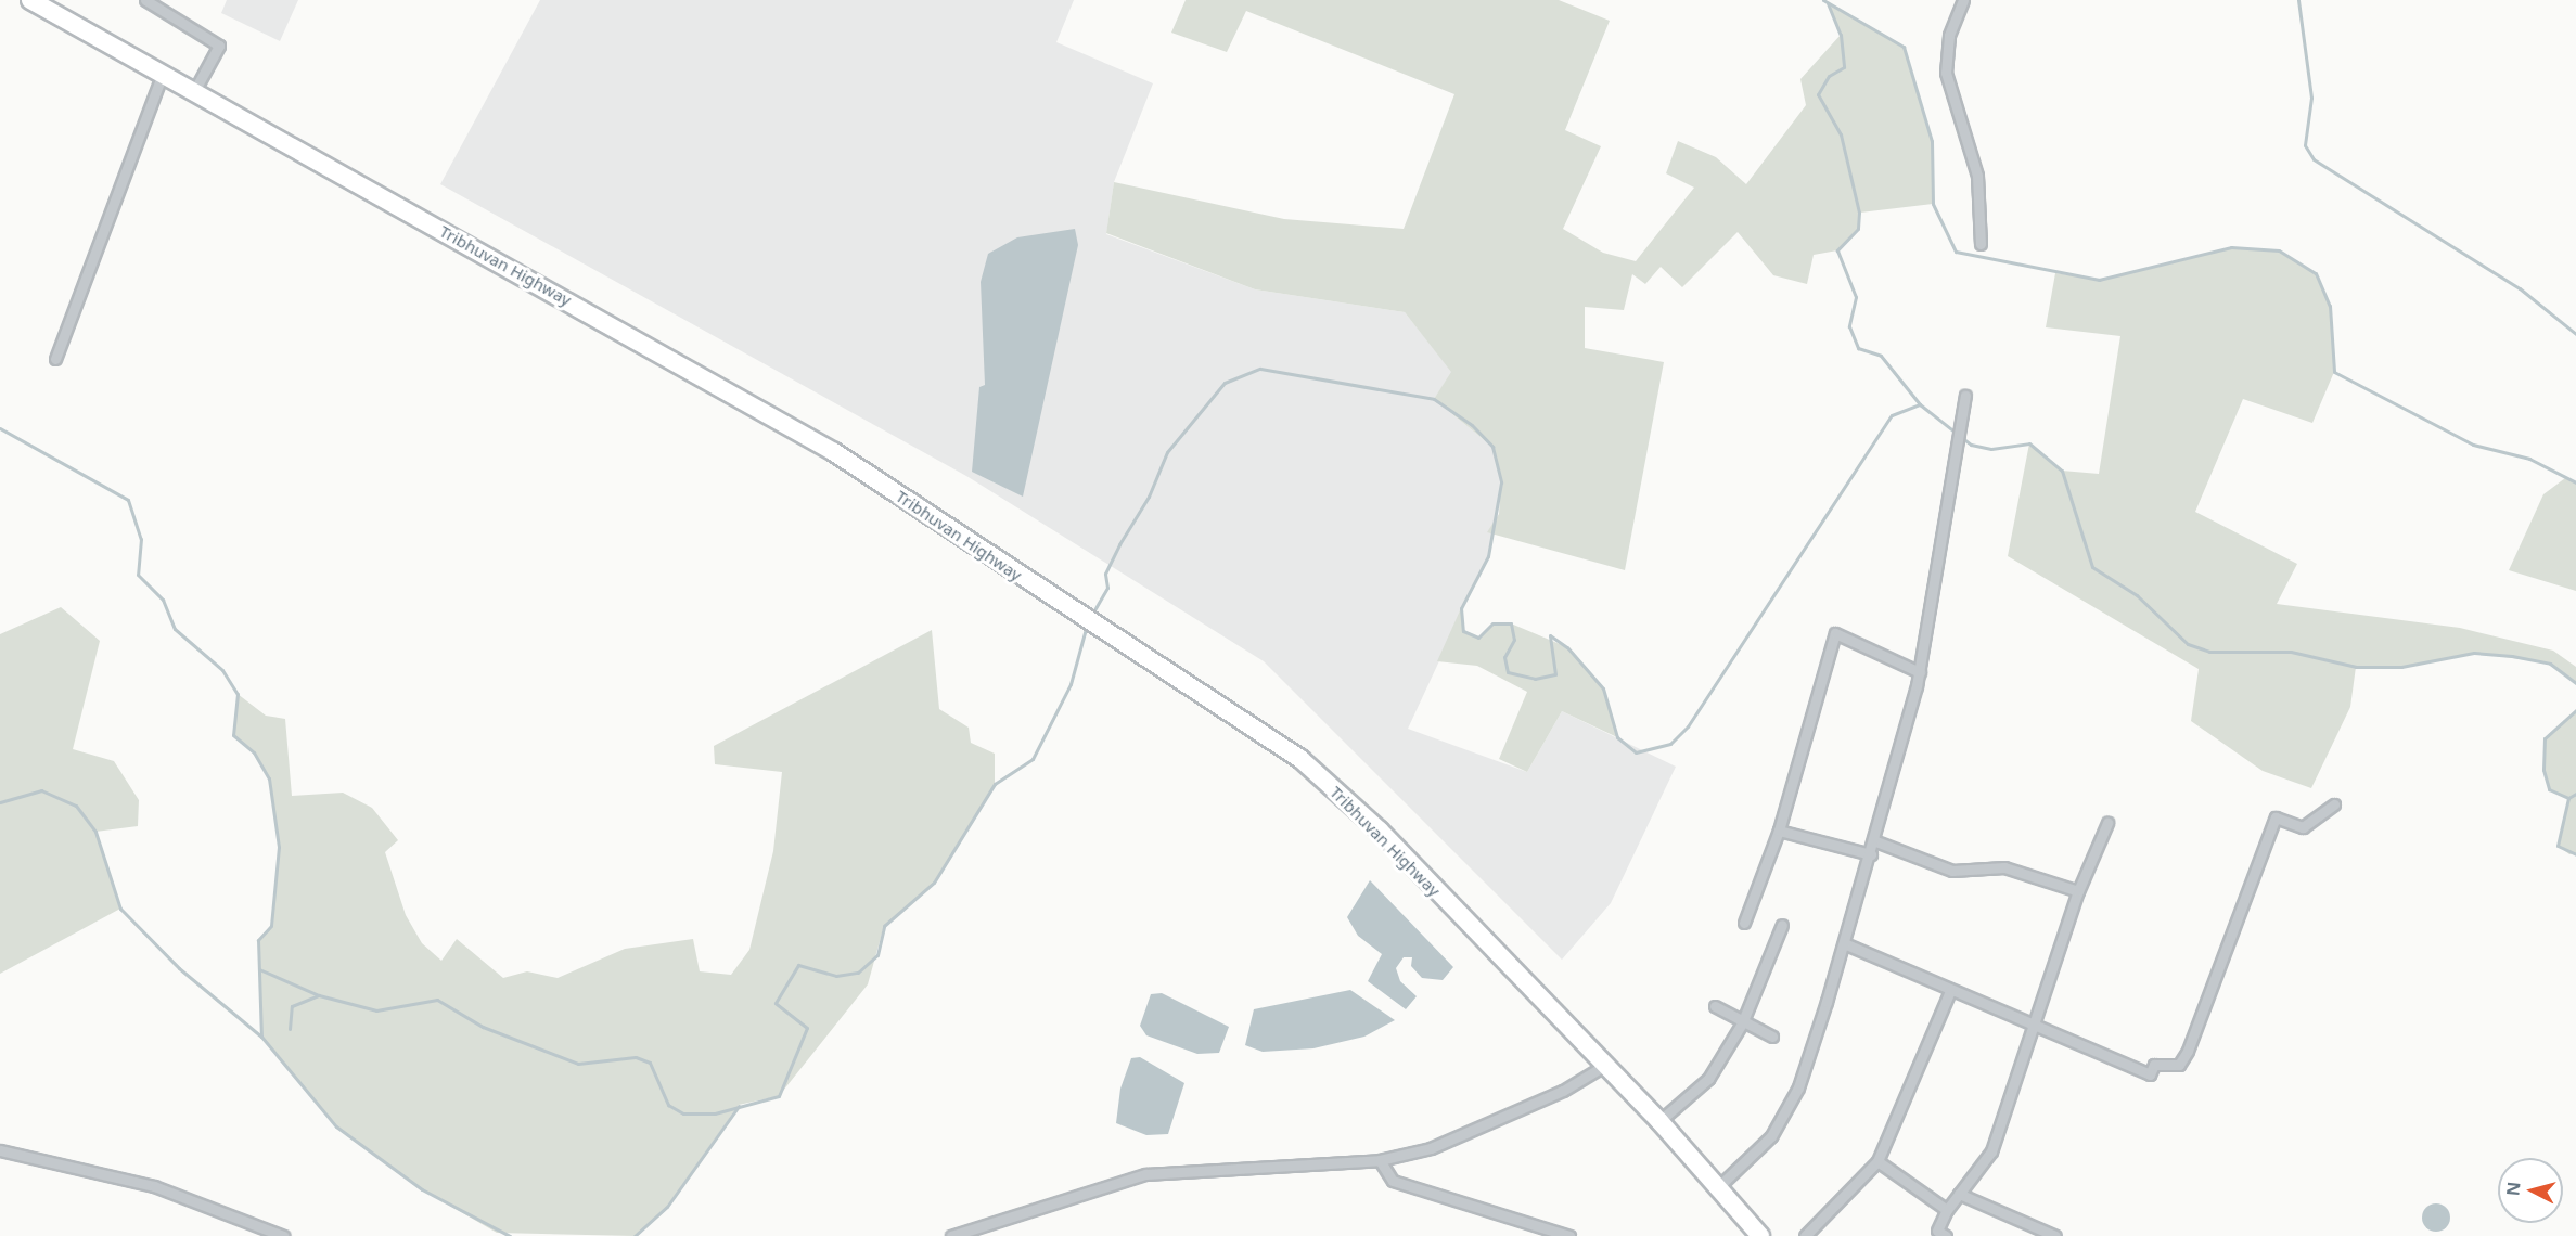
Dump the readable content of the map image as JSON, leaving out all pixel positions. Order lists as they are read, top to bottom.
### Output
{
  "streets": {
    "highway": ["Tribhuvan Highway"]
  },
  "north": "left"
}
